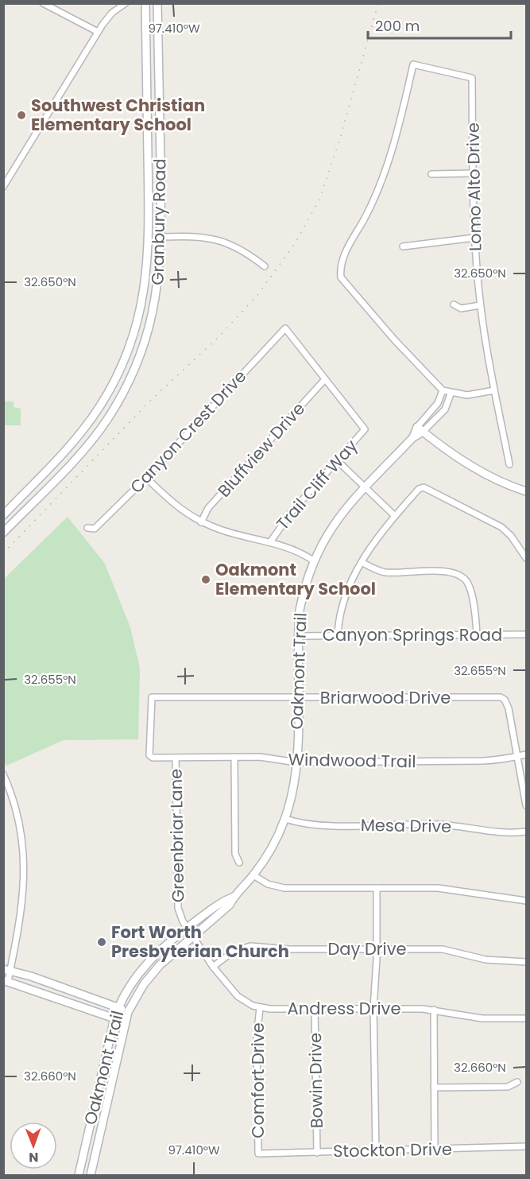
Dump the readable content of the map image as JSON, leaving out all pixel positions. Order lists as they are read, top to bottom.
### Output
{
  "streets": {
    "street": [
      "Lomo Alto Drive",
      "Granbury Road",
      "Canyon Crest Drive",
      "Bluffview Drive",
      "Trail Cliff Way",
      "Canyon Springs Road",
      "Oakmont Trail",
      "Briarwood Drive",
      "Windwood Trail",
      "Mesa Drive",
      "Greenbriar Lane",
      "Day Drive",
      "Andress Drive",
      "Comfort Drive",
      "Bowin Drive",
      "Stockton Drive"
    ]
  },
  "crossings": [
    ["Lomo Alto Drive", "Oakmont Trail"],
    ["Canyon Crest Drive", "Bluffview Drive"],
    ["Canyon Crest Drive", "Trail Cliff Way"],
    ["Bluffview Drive", "Trail Cliff Way"],
    ["Canyon Springs Road", "Oakmont Trail"],
    ["Oakmont Trail", "Briarwood Drive"],
    ["Oakmont Trail", "Windwood Trail"],
    ["Oakmont Trail", "Mesa Drive"],
    ["Oakmont Trail", "Greenbriar Lane"],
    ["Oakmont Trail", "Andress Drive"],
    ["Briarwood Drive", "Windwood Trail"],
    ["Briarwood Drive", "Greenbriar Lane"],
    ["Windwood Trail", "Greenbriar Lane"],
    ["Greenbriar Lane", "Andress Drive"],
    ["Day Drive", "Andress Drive"],
    ["Andress Drive", "Comfort Drive"],
    ["Andress Drive", "Bowin Drive"],
    ["Comfort Drive", "Stockton Drive"],
    ["Bowin Drive", "Stockton Drive"]
  ],
  "places": ["Southwest Christian Elementary School", "Oakmont Elementary School", "Fort Worth Presbyterian Church"],
  "scale_bar": "200 m",
  "north": "bottom",
  "coordinates": [
    "97.410°W",
    "32.650°N",
    "32.655°N",
    "32.660°N"
  ]
}
